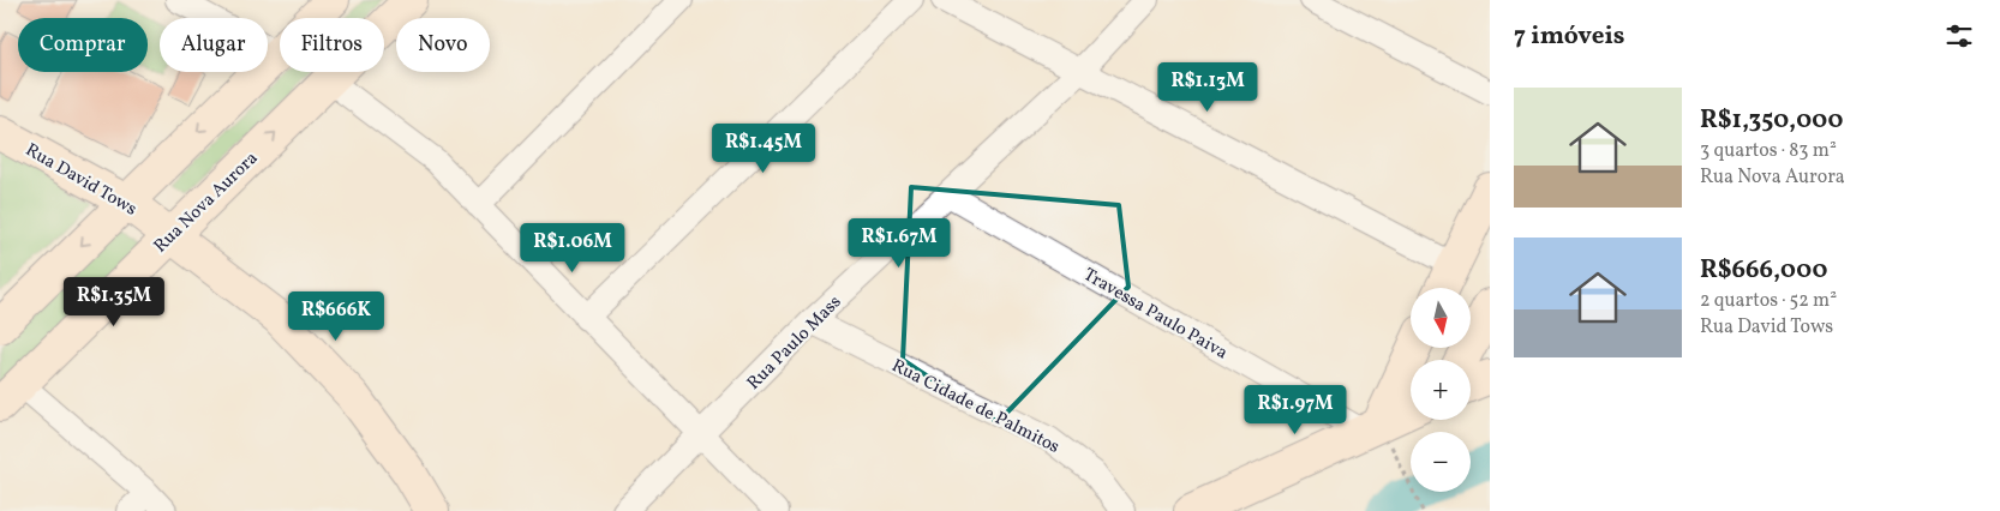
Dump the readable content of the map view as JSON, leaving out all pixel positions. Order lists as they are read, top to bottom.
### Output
{
  "streets": {
    "street": [
      "Rua David Tows",
      "Rua Nova Aurora",
      "Travessa Paulo Paiva",
      "Rua Paulo Mass",
      "Rua Cidade de Palmitos"
    ]
  },
  "crossings": [
    ["Rua David Tows", "Rua Nova Aurora"],
    ["Travessa Paulo Paiva", "Rua Paulo Mass"],
    ["Rua Paulo Mass", "Rua Cidade de Palmitos"]
  ],
  "north": "bottom",
  "page": {
    "heading": "7 imóveis",
    "chip": [
      "Comprar",
      "Alugar",
      "Filtros",
      "Novo"
    ],
    "price": [
      "R$1.13M",
      "R$1.45M",
      "R$1.67M",
      "R$1.06M",
      "R$1.35M",
      "R$666K",
      "R$1.97M"
    ],
    "list": [
      {
        "name": "R$1,350,000",
        "note": "3 quartos · 83 m² · Rua Nova Aurora"
      },
      {
        "name": "R$666,000",
        "note": "2 quartos · 52 m² · Rua David Tows"
      }
    ],
    "map_buttons": ["+", "−"]
  }
}
